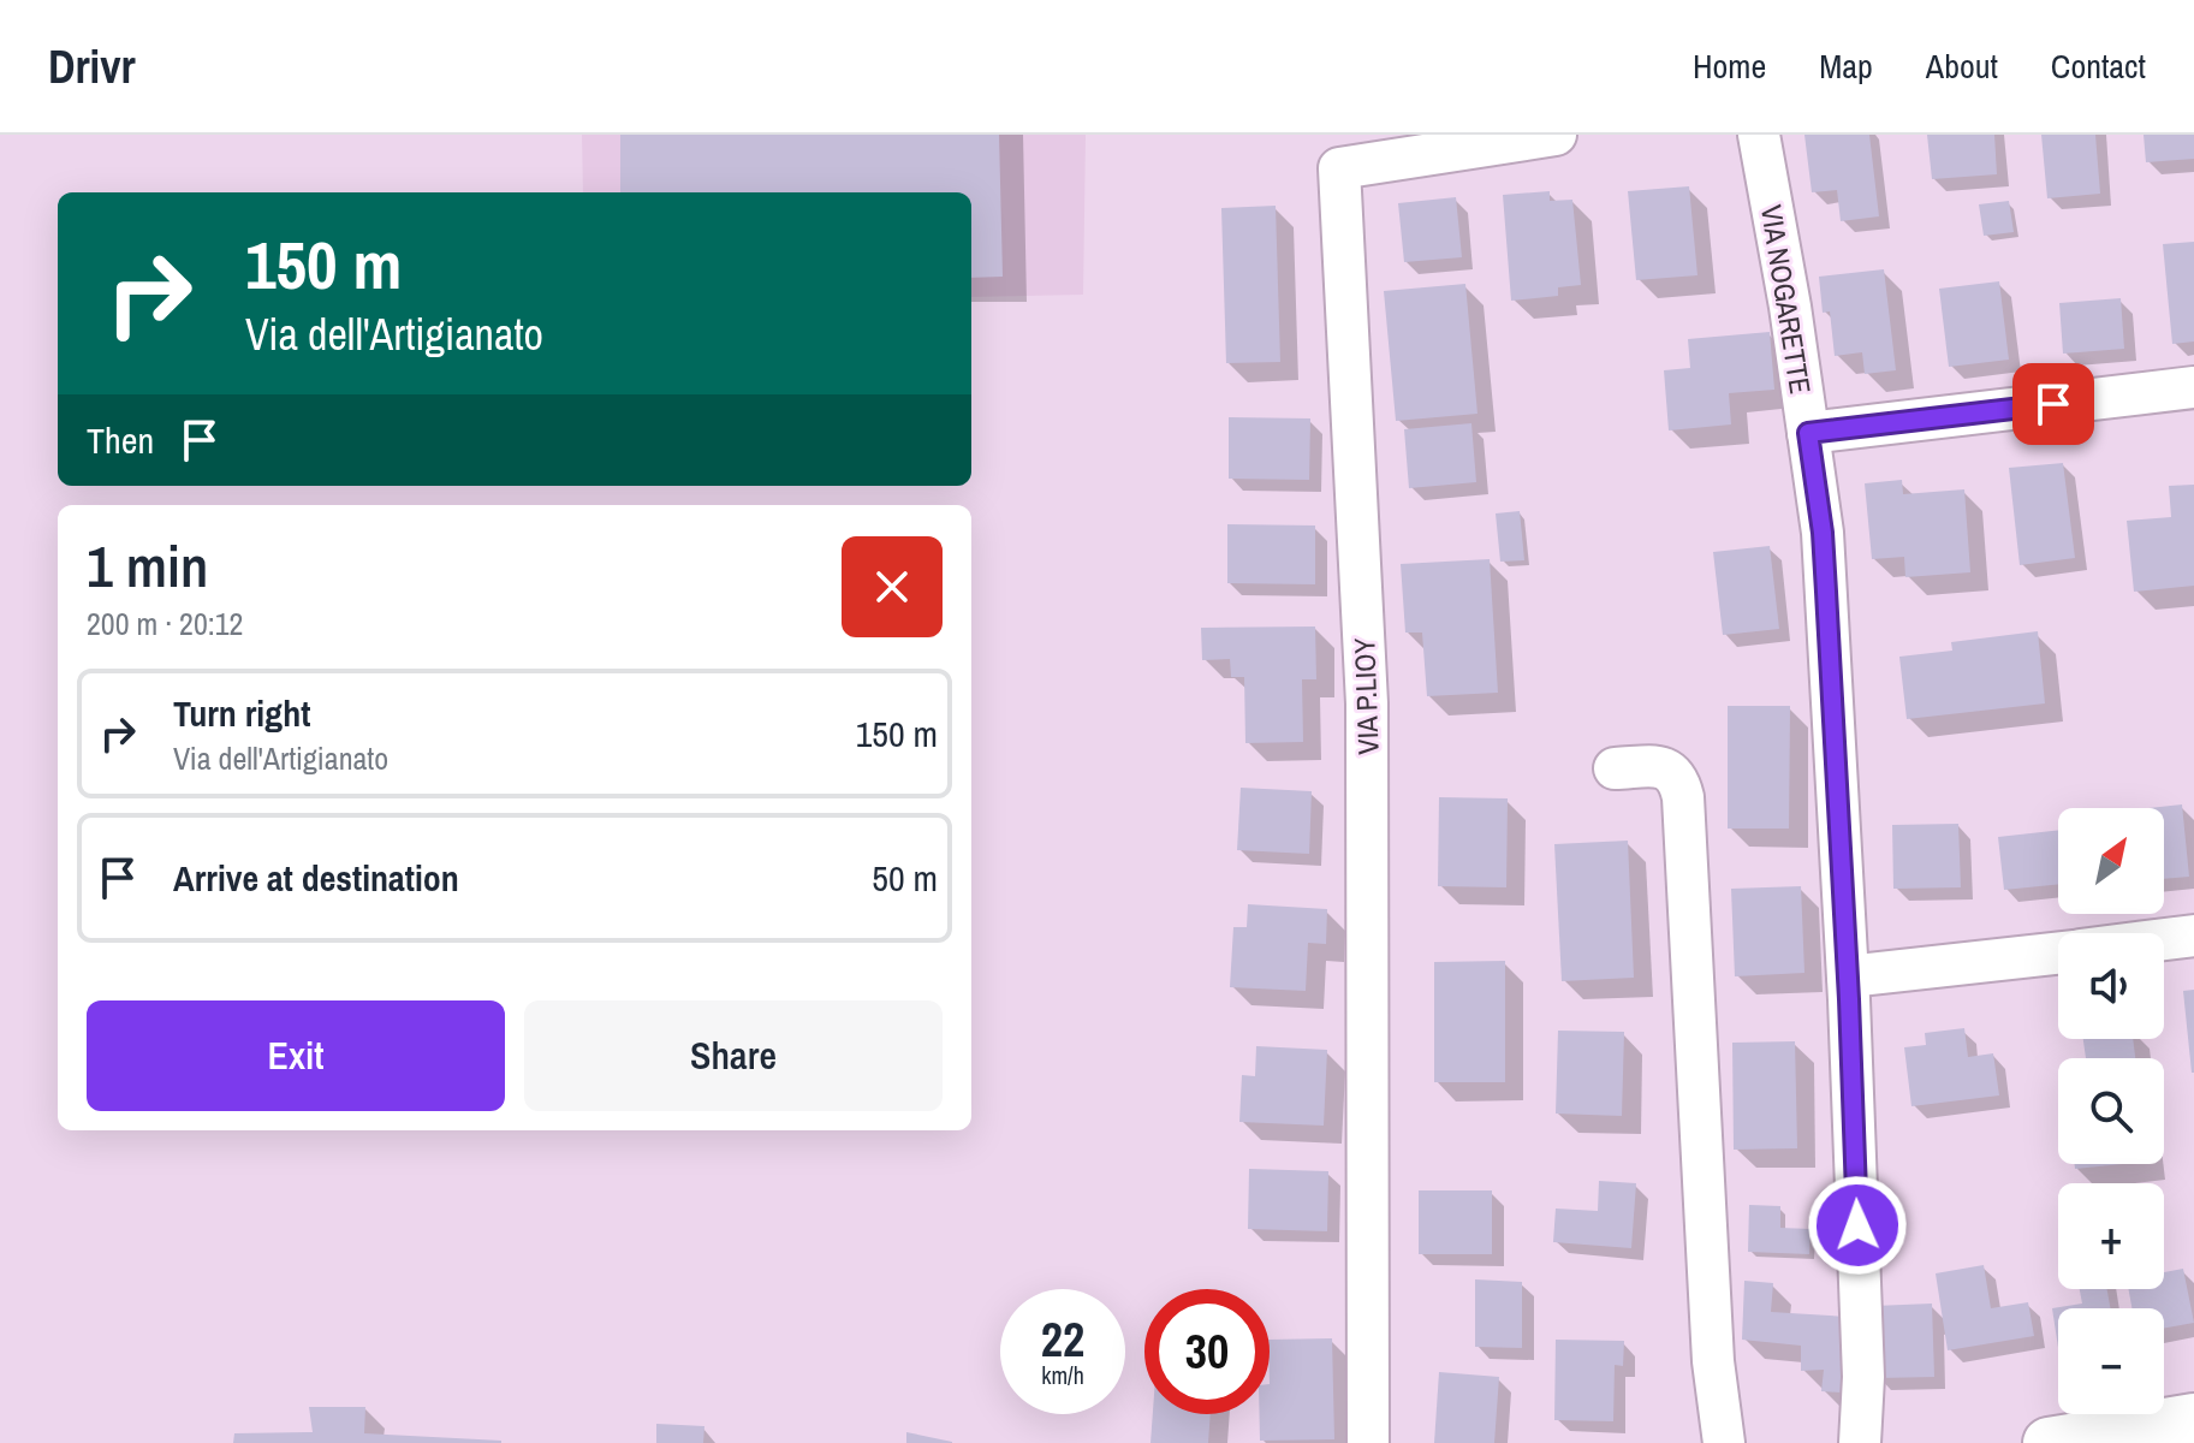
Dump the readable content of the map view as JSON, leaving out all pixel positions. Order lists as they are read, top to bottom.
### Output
{
  "streets": {
    "street": ["VIA NOGARETTE", "VIA P.LIOY"]
  },
  "north": "top right",
  "page": {
    "header": "Drivr",
    "nav": [
      "Home",
      "Map",
      "About",
      "Contact"
    ],
    "turn": ["150 m", "Via dell'Artigianato"],
    "then": "Then",
    "heading": ["1 min", "200 m · 20:12"],
    "list": [
      {
        "name": "Turn right",
        "note": "Via dell'Artigianato",
        "value": "150 m"
      },
      {
        "name": "Arrive at destination",
        "value": "50 m"
      }
    ],
    "map_buttons": ["+", "−"],
    "buttons": ["Exit", "Share"],
    "speed": "22 km/h",
    "limit": "30"
  }
}
